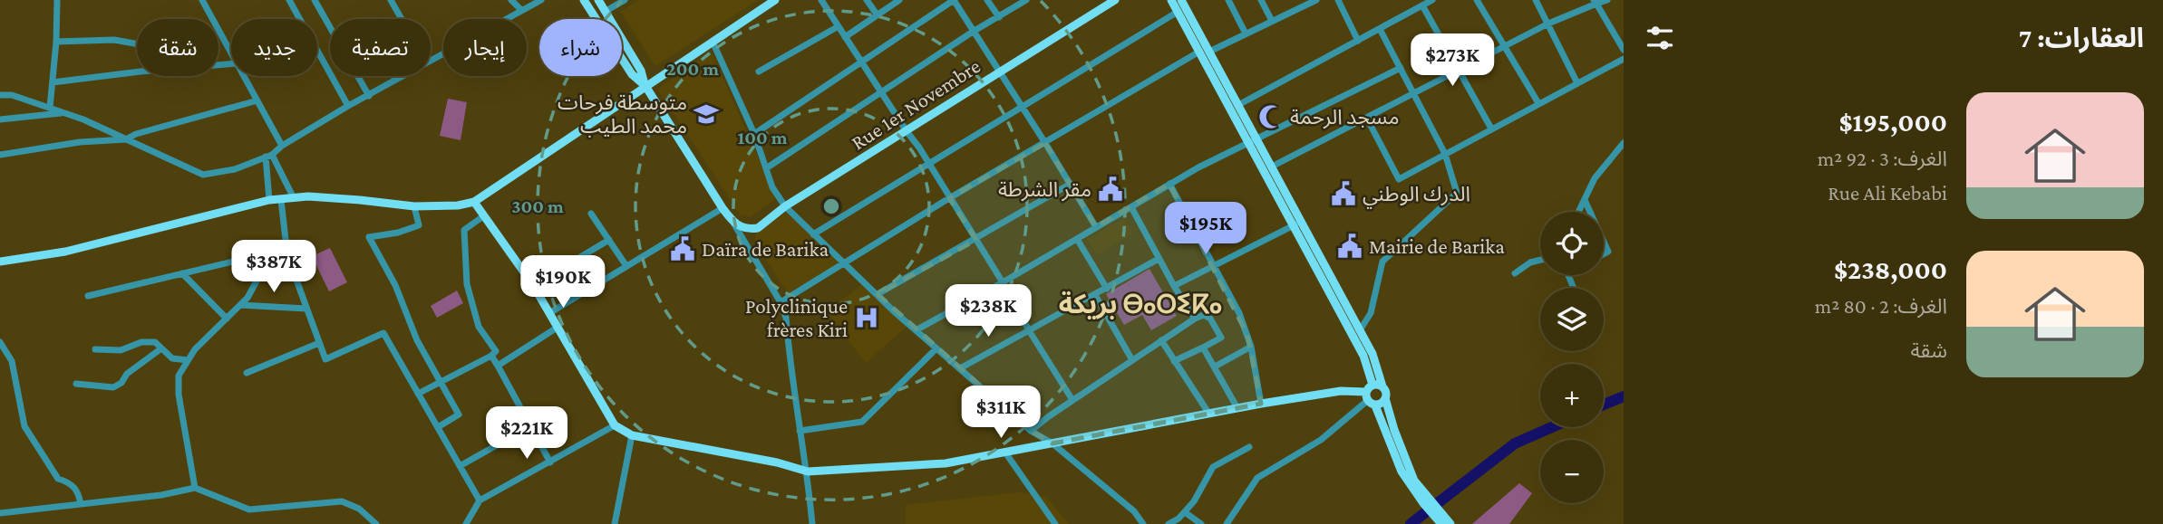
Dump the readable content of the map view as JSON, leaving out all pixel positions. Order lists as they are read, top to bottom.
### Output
{
  "streets": {
    "main road": ["Rue 1er Novembre"]
  },
  "districts": ["بريكة ⴱⴰⵔⵉⴽⴰ"],
  "places": {
    "school or university": ["متوسطة فرحات محمد الطيب"],
    "mosque": ["مسجد الرحمة"],
    "public building": [
      "مقر الشرطة",
      "الدرك الوطني",
      "Mairie de Barika",
      "Daïra de Barika"
    ],
    "hospital": ["Polyclinique frères Kiri"]
  },
  "page": {
    "heading": "العقارات: 7",
    "chip": [
      "شراء",
      "إيجار",
      "تصفية",
      "جديد",
      "شقة"
    ],
    "price": [
      "$273K",
      "$195K",
      "$387K",
      "$190K",
      "$238K",
      "$311K",
      "$221K"
    ],
    "list": [
      {
        "name": "$195,000",
        "note": "الغرف: 3 · 92 m² · Rue Ali Kebabi"
      },
      {
        "name": "$238,000",
        "note": "الغرف: 2 · 80 m² · شقة"
      }
    ],
    "map_buttons": ["+", "−"]
  },
  "rings": ["200 m", "100 m", "300 m"]
}
